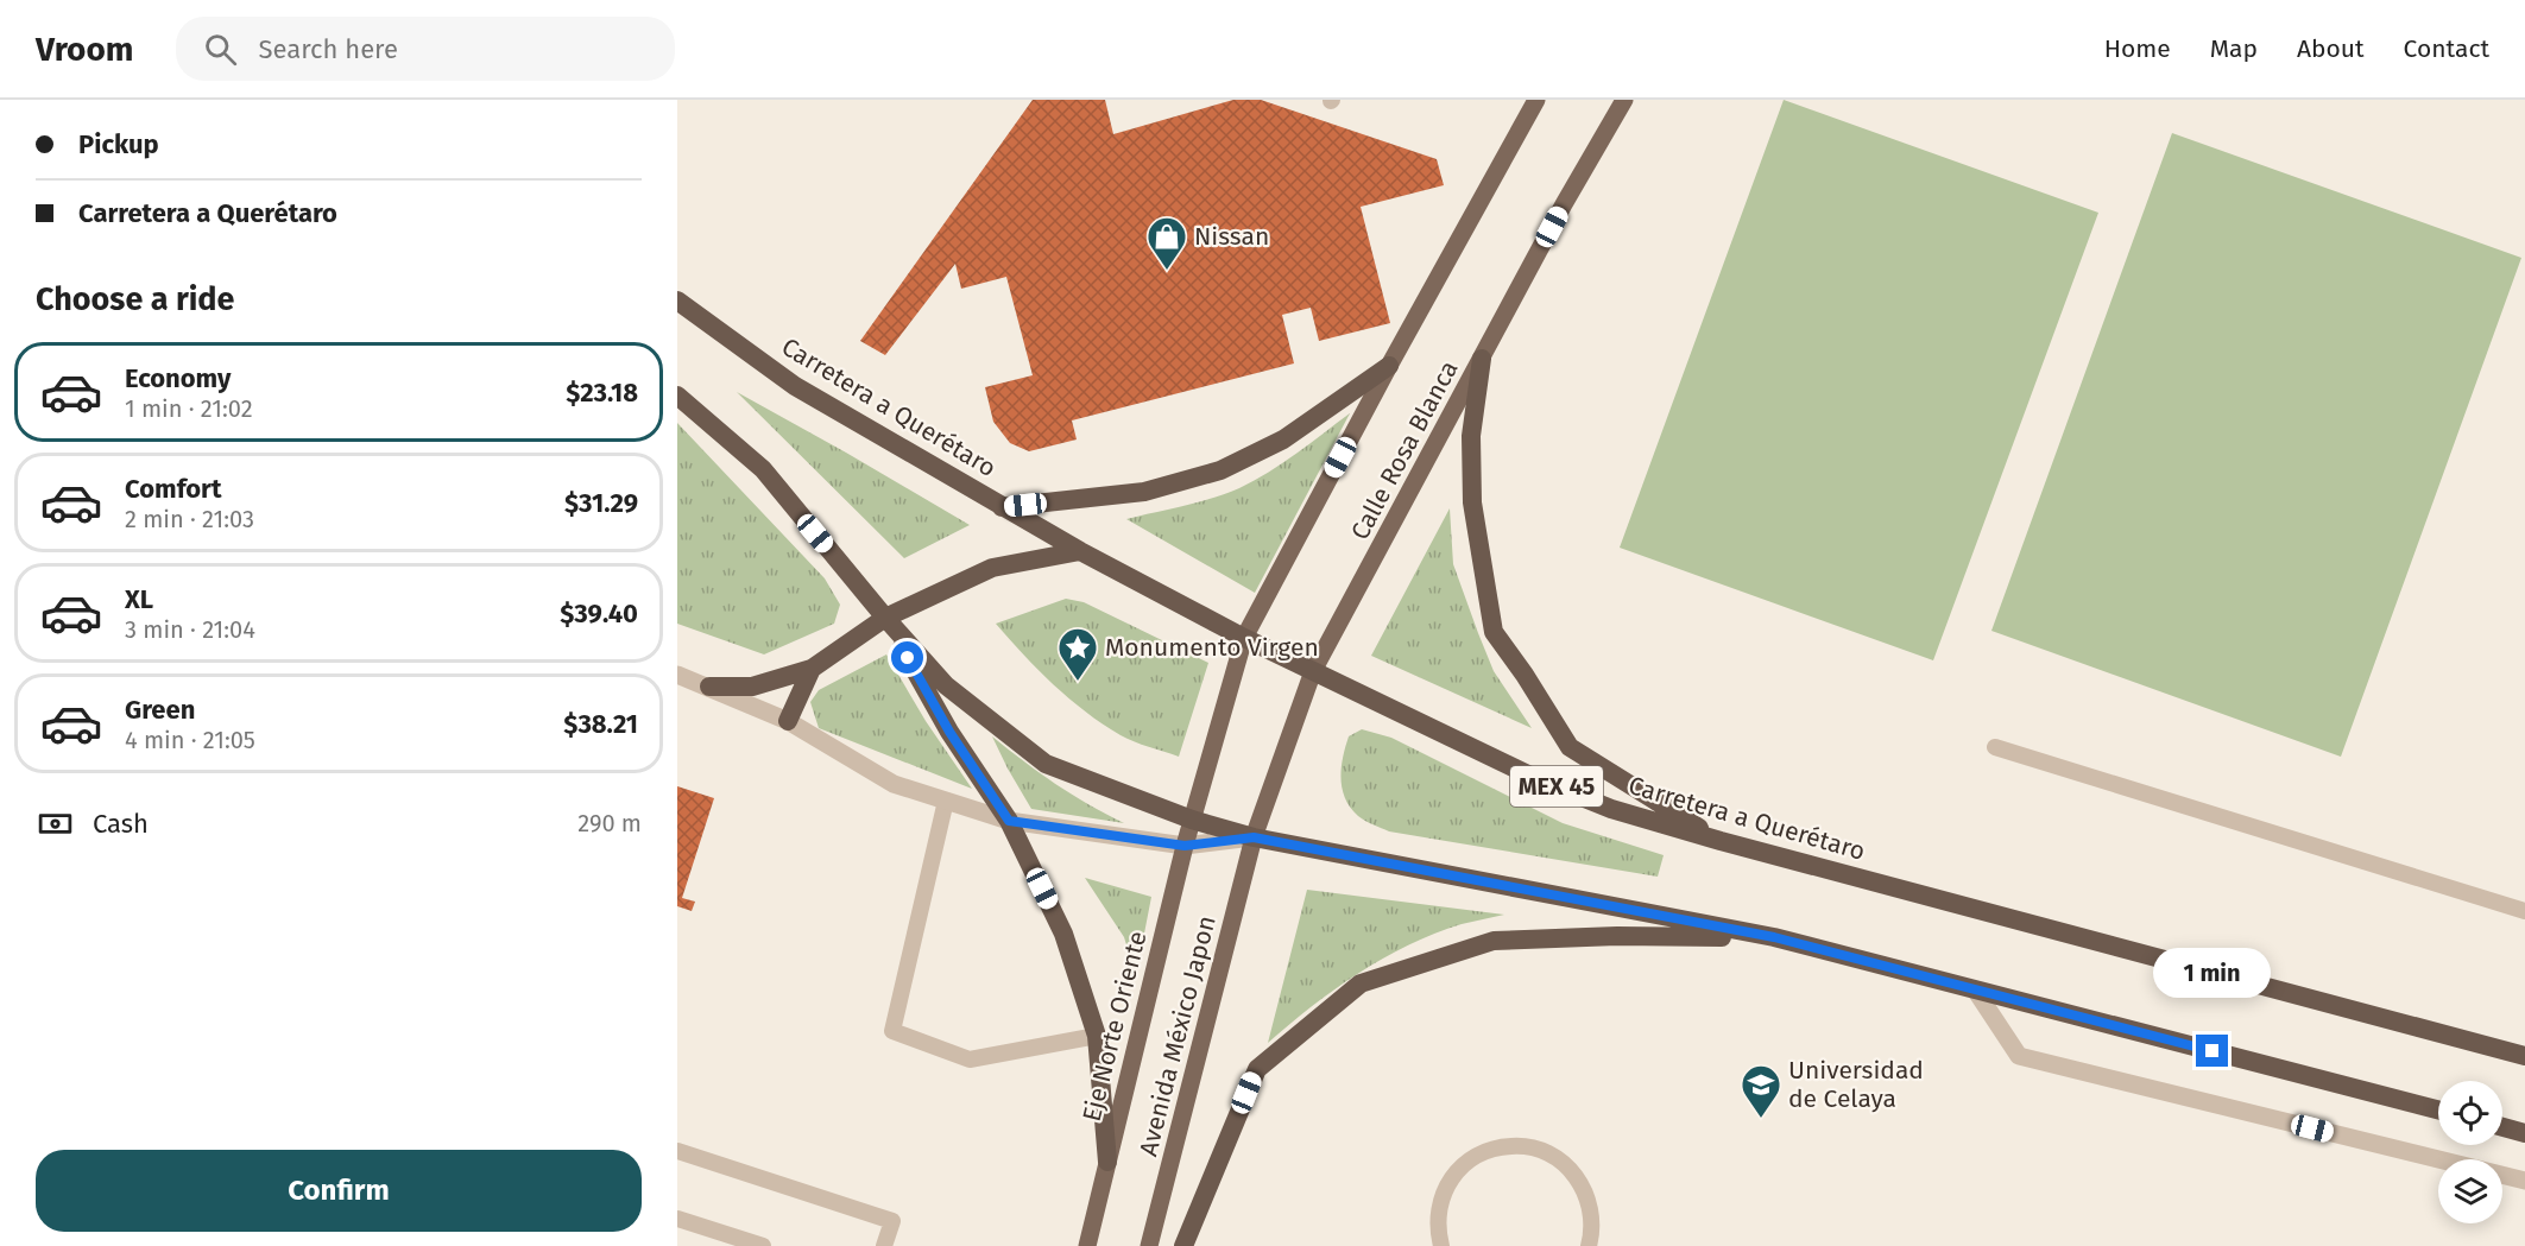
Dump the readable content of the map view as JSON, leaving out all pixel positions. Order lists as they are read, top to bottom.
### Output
{
  "streets": {
    "highway": ["Carretera a Querétaro", "MEX 45"],
    "main road": ["Calle Rosa Blanca", "Eje Norte Oriente", "Avenida México Japon"]
  },
  "crossings": [
    ["Carretera a Querétaro", "Calle Rosa Blanca"],
    ["Calle Rosa Blanca", "Avenida México Japon"]
  ],
  "places": {
    "shop": ["Nissan"],
    "place": ["Monumento Virgen"],
    "school or university": ["Universidad de Celaya"]
  },
  "page": {
    "header": "Vroom",
    "search": "Search here",
    "nav": [
      "Home",
      "Map",
      "About",
      "Contact"
    ],
    "banner": ["Pickup", "Carretera a Querétaro"],
    "heading": "Choose a ride",
    "list": [
      {
        "name": "Economy",
        "note": "1 min · 21:02",
        "value": "$23.18"
      },
      {
        "name": "Comfort",
        "note": "2 min · 21:03",
        "value": "$31.29"
      },
      {
        "name": "XL",
        "note": "3 min · 21:04",
        "value": "$39.40"
      },
      {
        "name": "Green",
        "note": "4 min · 21:05",
        "value": "$38.21"
      }
    ],
    "pay": ["Cash", "290 m"],
    "bubble": "1 min",
    "buttons": "Confirm"
  }
}
